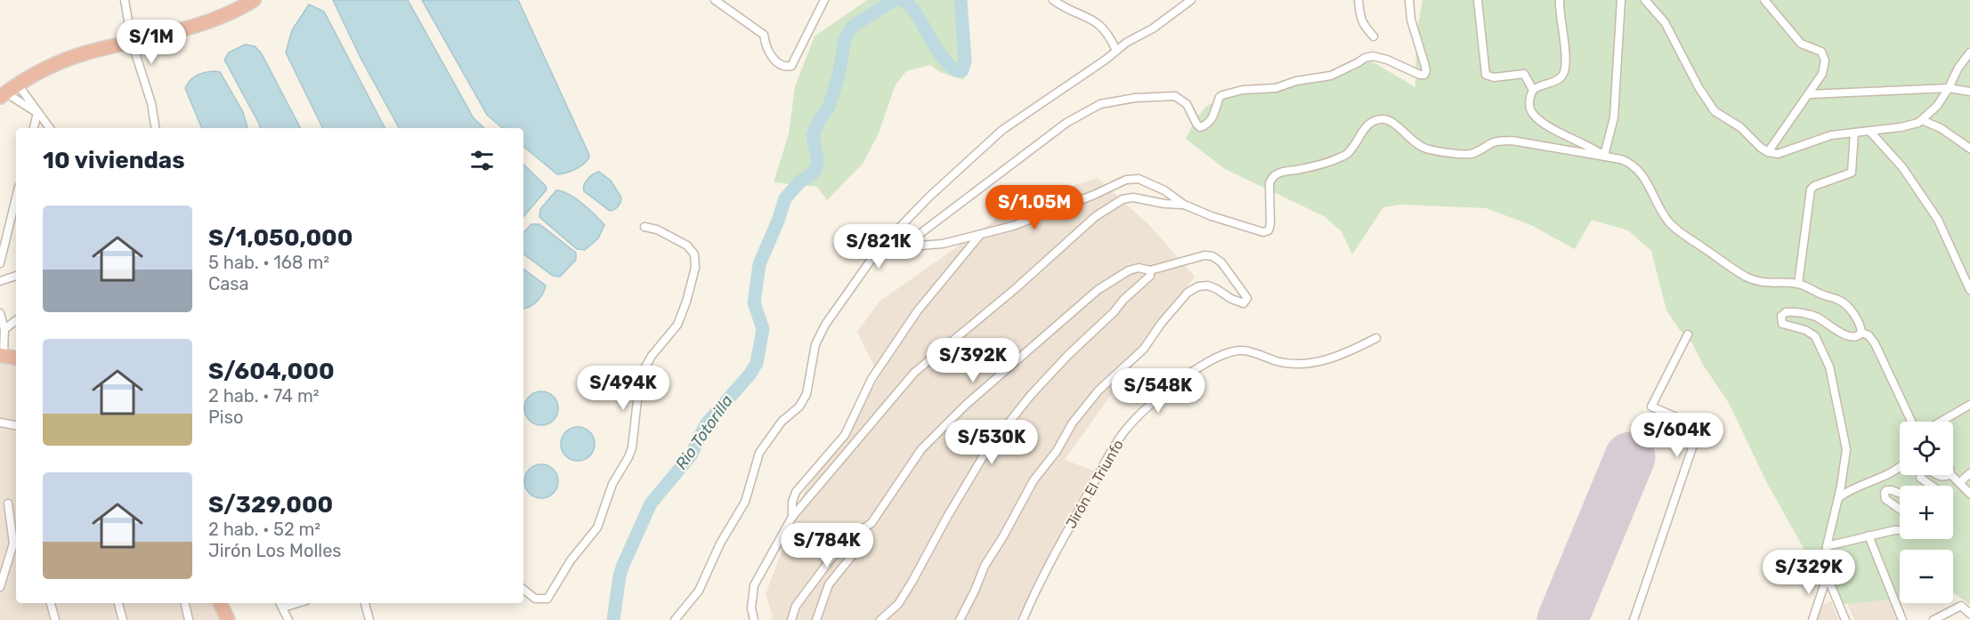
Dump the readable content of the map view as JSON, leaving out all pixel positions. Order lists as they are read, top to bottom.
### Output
{
  "streets": {
    "street": ["Jirón El Triunfo"]
  },
  "water": ["Rio Totorilla"],
  "page": {
    "price": [
      "S/1M",
      "S/1.05M",
      "S/821K",
      "S/392K",
      "S/494K",
      "S/548K",
      "S/604K",
      "S/530K",
      "S/784K",
      "S/329K"
    ],
    "heading": "10 viviendas",
    "list": [
      {
        "name": "S/1,050,000",
        "note": "5 hab. · 168 m² · Casa"
      },
      {
        "name": "S/604,000",
        "note": "2 hab. · 74 m² · Piso"
      },
      {
        "name": "S/329,000",
        "note": "2 hab. · 52 m² · Jirón Los Molles"
      }
    ],
    "map_buttons": ["+", "−"]
  }
}
